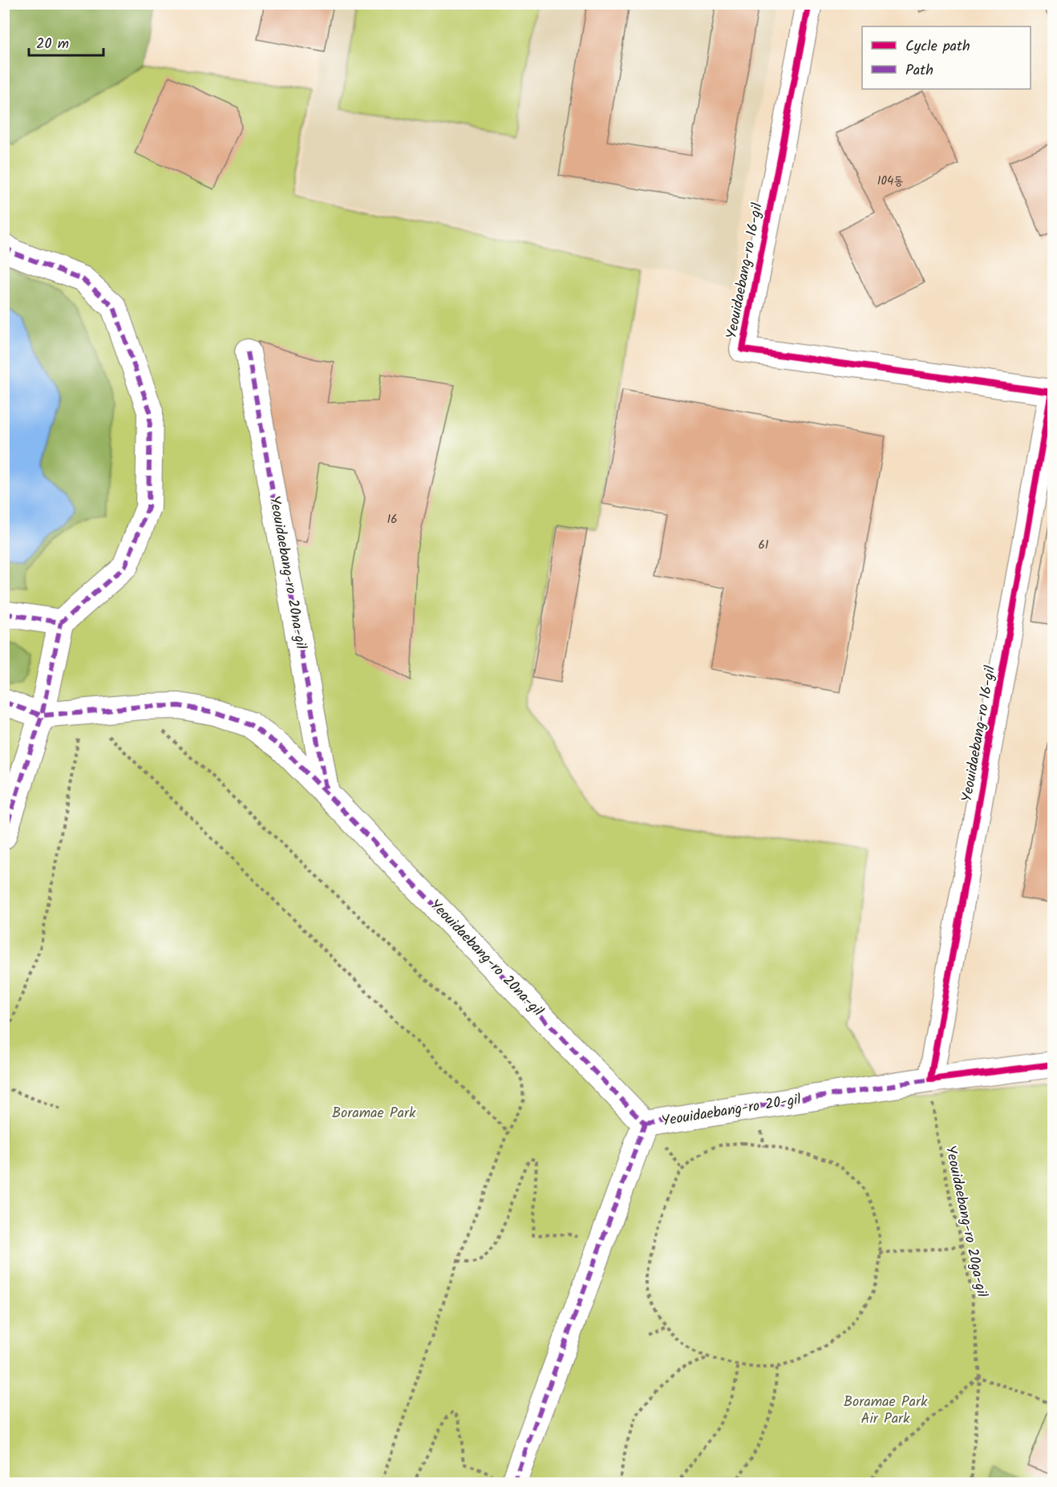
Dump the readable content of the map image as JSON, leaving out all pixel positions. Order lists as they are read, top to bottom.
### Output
{
  "streets": {
    "street": ["Yeouidaebang-ro 16-gil", "Yeouidaebang-ro 20na-gil", "Yeouidaebang-ro 20-gil"],
    "path": ["Yeouidaebang-ro 20ga-gil"]
  },
  "crossings": [
    ["Yeouidaebang-ro 16-gil", "Yeouidaebang-ro 20-gil"],
    ["Yeouidaebang-ro 16-gil", "Yeouidaebang-ro 20ga-gil"],
    ["Yeouidaebang-ro 20na-gil", "Yeouidaebang-ro 20-gil"],
    ["Yeouidaebang-ro 20-gil", "Yeouidaebang-ro 20ga-gil"]
  ],
  "parks": ["Boramae Park", "Boramae Park Air Park"],
  "house_numbers": ["104동", "16", "61"],
  "legend": ["Cycle path", "Path"],
  "scale_bar": "20 m"
}
